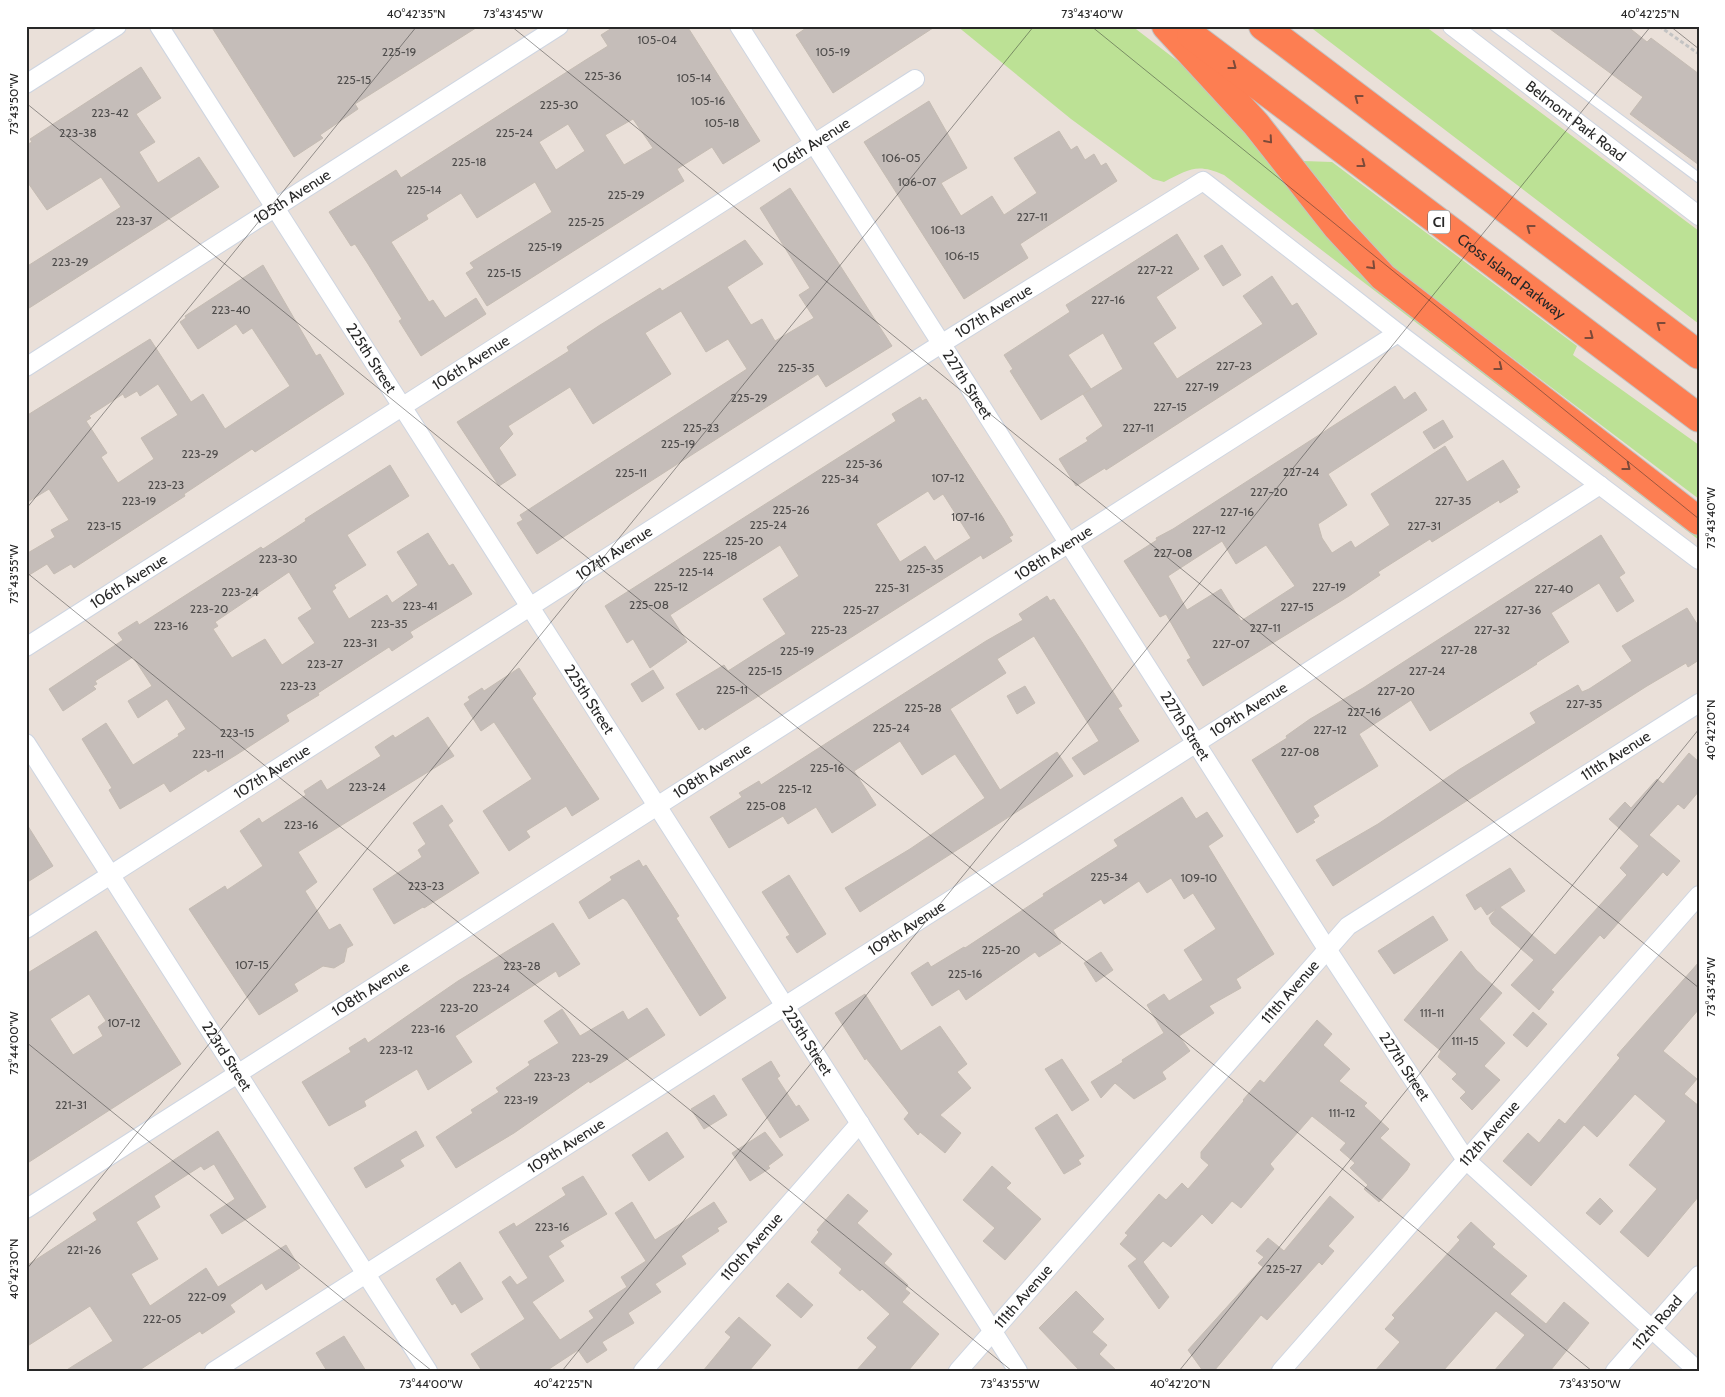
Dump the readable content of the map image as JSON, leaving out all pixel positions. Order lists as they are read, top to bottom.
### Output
{
  "streets": {
    "highway": ["CI", "Cross Island Parkway"],
    "street": [
      "Belmont Park Road",
      "106th Avenue",
      "105th Avenue",
      "107th Avenue",
      "225th Street",
      "227th Street",
      "108th Avenue",
      "109th Avenue",
      "111th Avenue",
      "223rd Street",
      "112th Avenue",
      "110th Avenue",
      "112th Road"
    ]
  },
  "crossings": [
    ["106th Avenue", "225th Street"],
    ["106th Avenue", "227th Street"],
    ["105th Avenue", "225th Street"],
    ["107th Avenue", "225th Street"],
    ["107th Avenue", "227th Street"],
    ["107th Avenue", "108th Avenue"],
    ["107th Avenue", "223rd Street"],
    ["225th Street", "108th Avenue"],
    ["225th Street", "109th Avenue"],
    ["225th Street", "111th Avenue"],
    ["225th Street", "110th Avenue"],
    ["227th Street", "108th Avenue"],
    ["227th Street", "109th Avenue"],
    ["227th Street", "111th Avenue"],
    ["227th Street", "112th Avenue"],
    ["227th Street", "112th Road"],
    ["108th Avenue", "223rd Street"],
    ["109th Avenue", "223rd Street"]
  ],
  "house_numbers": [
    "105-04",
    "225-19",
    "105-19",
    "225-36",
    "105-14",
    "225-15",
    "105-16",
    "225-30",
    "223-42",
    "105-18",
    "223-38",
    "225-24",
    "106-05",
    "225-18",
    "106-07",
    "225-14",
    "225-29",
    "227-11",
    "223-37",
    "225-25",
    "106-13",
    "225-19",
    "106-15",
    "223-29",
    "227-22",
    "225-15",
    "227-16",
    "223-40",
    "227-23",
    "225-35",
    "227-19",
    "225-29",
    "227-15",
    "225-23",
    "227-11",
    "225-19",
    "223-29",
    "225-36",
    "227-24",
    "225-11",
    "107-12",
    "225-34",
    "223-23",
    "227-20",
    "223-19",
    "227-35",
    "225-26",
    "227-16",
    "107-16",
    "225-24",
    "223-15",
    "227-31",
    "227-12",
    "225-20",
    "227-08",
    "225-18",
    "223-30",
    "225-35",
    "225-14",
    "225-12",
    "227-19",
    "225-31",
    "227-40",
    "223-24",
    "225-08",
    "223-41",
    "227-15",
    "223-20",
    "225-27",
    "227-36",
    "223-35",
    "223-16",
    "227-11",
    "225-23",
    "227-32",
    "223-31",
    "227-07",
    "227-28",
    "225-19",
    "223-27",
    "225-15",
    "227-24",
    "223-23",
    "225-11",
    "227-20",
    "227-35",
    "225-28",
    "227-16",
    "225-24",
    "227-12",
    "223-15",
    "227-08",
    "223-11",
    "225-16",
    "223-24",
    "225-12",
    "225-08",
    "223-16",
    "225-34",
    "109-10",
    "223-23",
    "225-20",
    "107-15",
    "223-28",
    "225-16",
    "223-24",
    "223-20",
    "111-11",
    "107-12",
    "223-16",
    "111-15",
    "223-12",
    "223-29",
    "223-23",
    "223-19",
    "221-31",
    "111-12",
    "223-16",
    "221-26",
    "225-27",
    "222-09",
    "222-05"
  ],
  "coordinates": [
    "40°42'35\"N",
    "73°43'45\"W",
    "73°43'40\"W",
    "40°42'25\"N",
    "73°43'50\"W",
    "73°43'55\"W",
    "40°42'20\"N",
    "73°44'00\"W",
    "40°42'30\"N"
  ]
}
